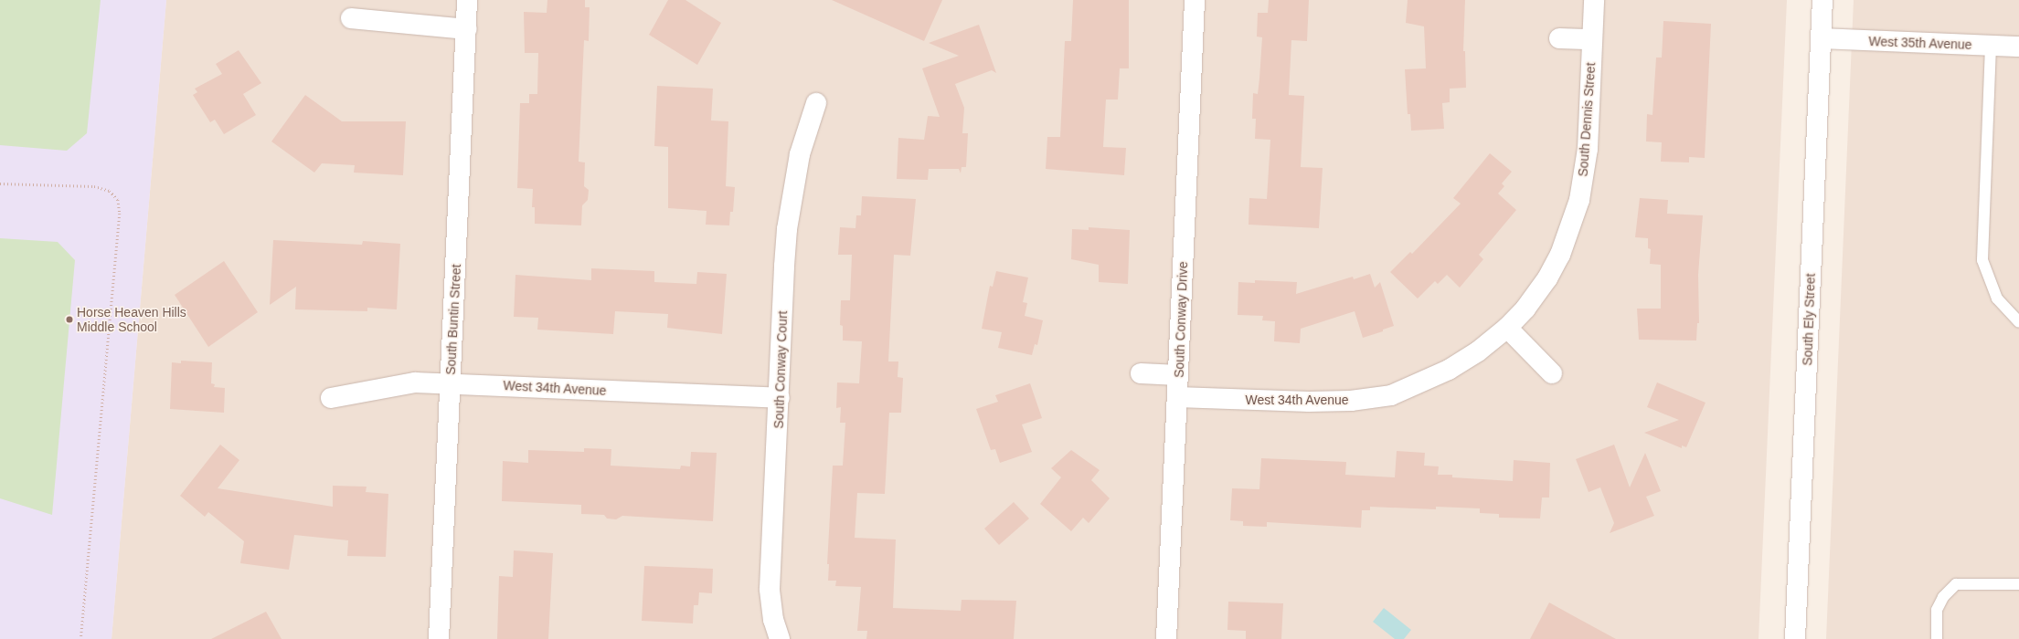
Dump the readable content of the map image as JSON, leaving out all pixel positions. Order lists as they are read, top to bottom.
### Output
{
  "streets": {
    "street": [
      "West 35th Avenue",
      "South Dennis Street",
      "South Buntin Street",
      "South Conway Drive",
      "South Ely Street",
      "South Conway Court",
      "West 34th Avenue"
    ]
  },
  "crossings": [
    ["West 35th Avenue", "South Ely Street"],
    ["South Dennis Street", "West 34th Avenue"],
    ["South Buntin Street", "West 34th Avenue"],
    ["South Conway Drive", "West 34th Avenue"],
    ["South Conway Court", "West 34th Avenue"]
  ],
  "places": ["Horse Heaven Hills Middle School"]
}
